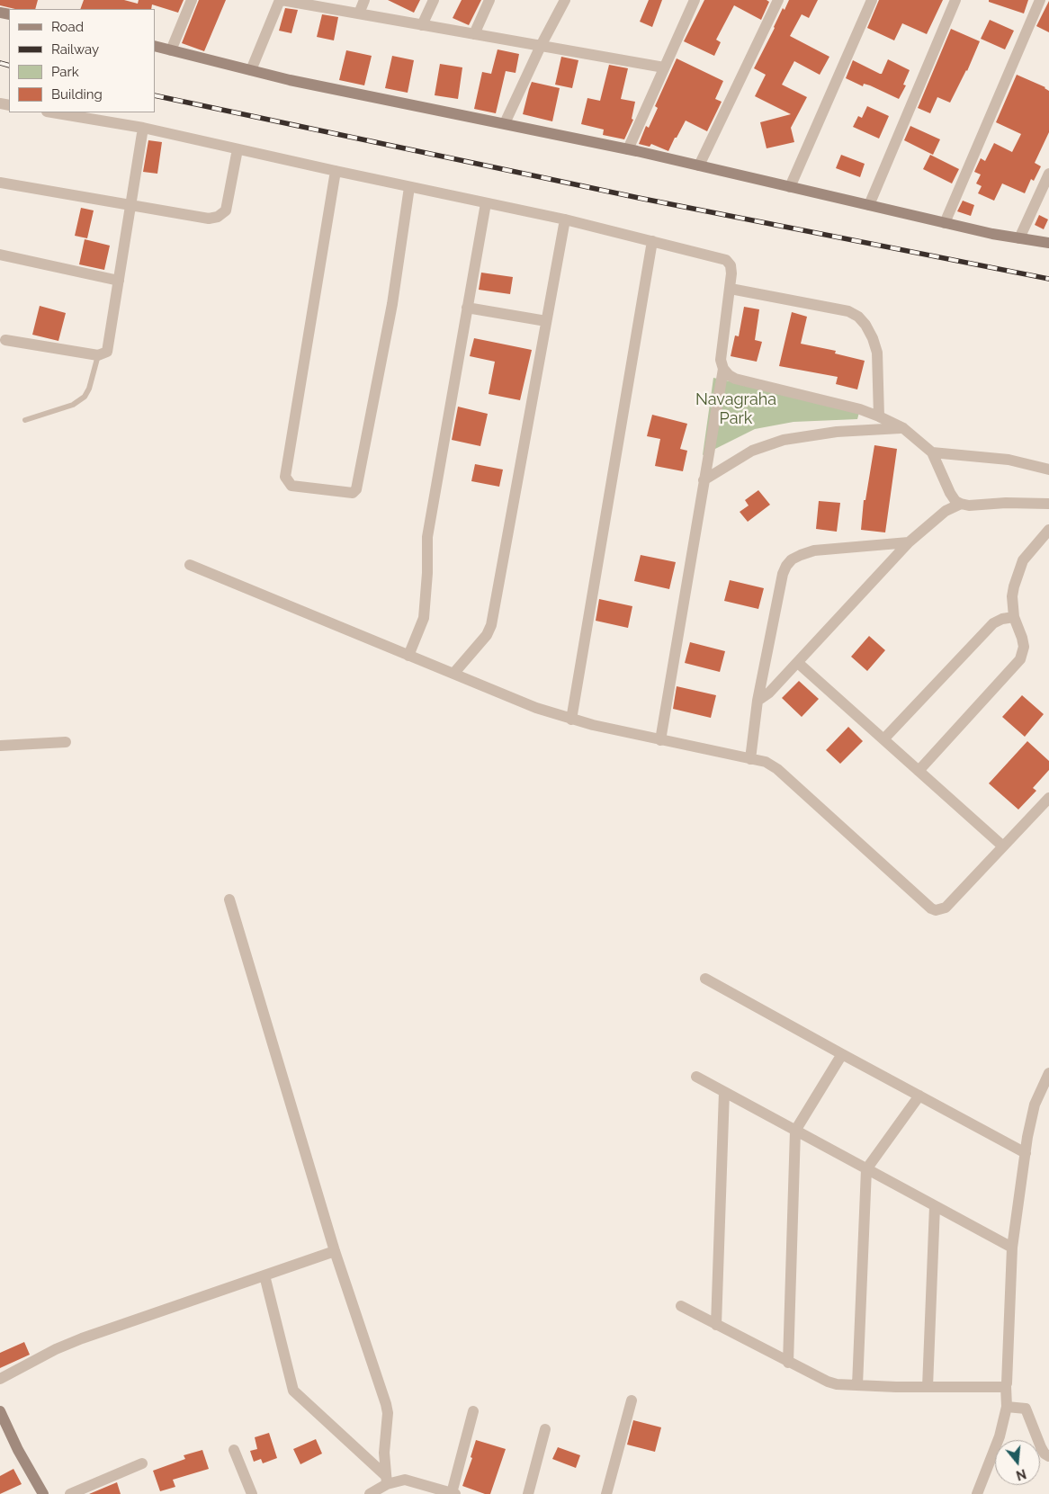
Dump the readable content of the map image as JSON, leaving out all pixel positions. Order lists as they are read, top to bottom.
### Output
{
  "parks": ["Navagraha Park"],
  "legend": [
    "Road",
    "Railway",
    "Park",
    "Building"
  ],
  "north": "bottom"
}
